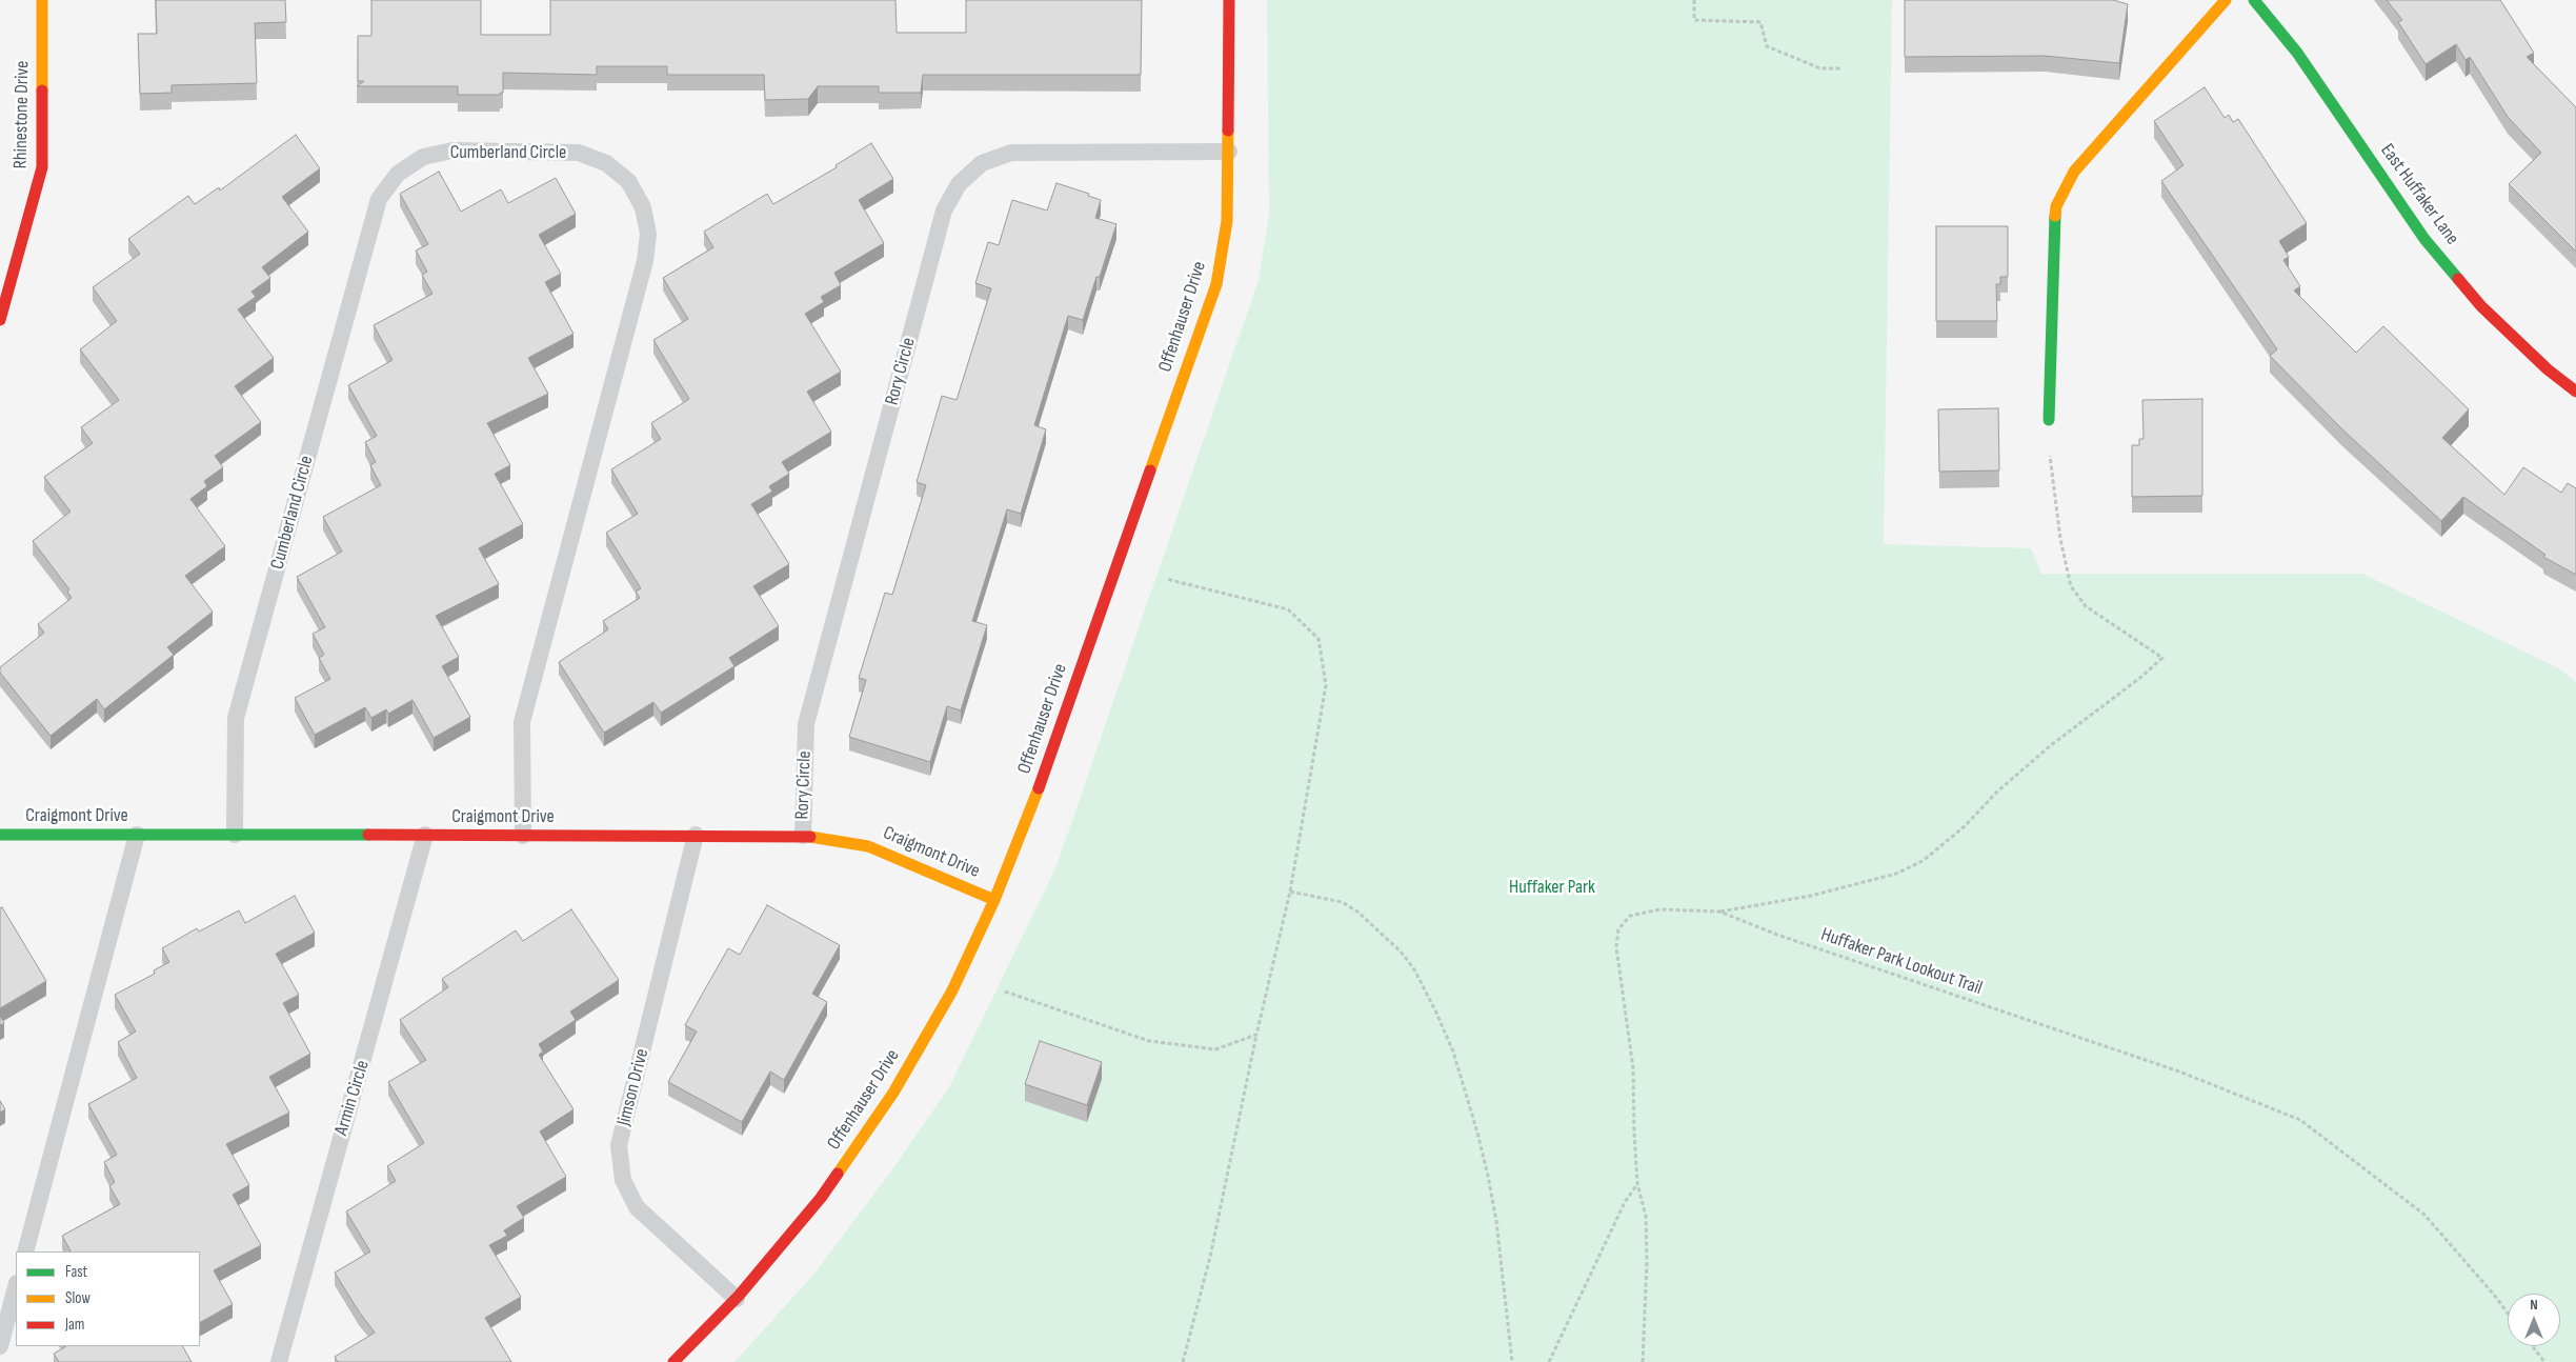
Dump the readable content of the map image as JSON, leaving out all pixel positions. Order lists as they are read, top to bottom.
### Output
{
  "streets": {
    "street": [
      "Rhinestone Drive",
      "East Huffaker Lane",
      "Offenhauser Drive",
      "Craigmont Drive"
    ],
    "lane": [
      "Cumberland Circle",
      "Rory Circle",
      "Jimson Drive",
      "Armin Circle"
    ],
    "path": ["Huffaker Park Lookout Trail"]
  },
  "crossings": [
    ["Cumberland Circle", "Craigmont Drive"],
    ["Offenhauser Drive", "Rory Circle"],
    ["Offenhauser Drive", "Craigmont Drive"],
    ["Offenhauser Drive", "Jimson Drive"],
    ["Rory Circle", "Craigmont Drive"],
    ["Craigmont Drive", "Jimson Drive"],
    ["Craigmont Drive", "Armin Circle"]
  ],
  "parks": ["Huffaker Park"],
  "legend": ["Fast", "Slow", "Jam"],
  "north": "top"
}
